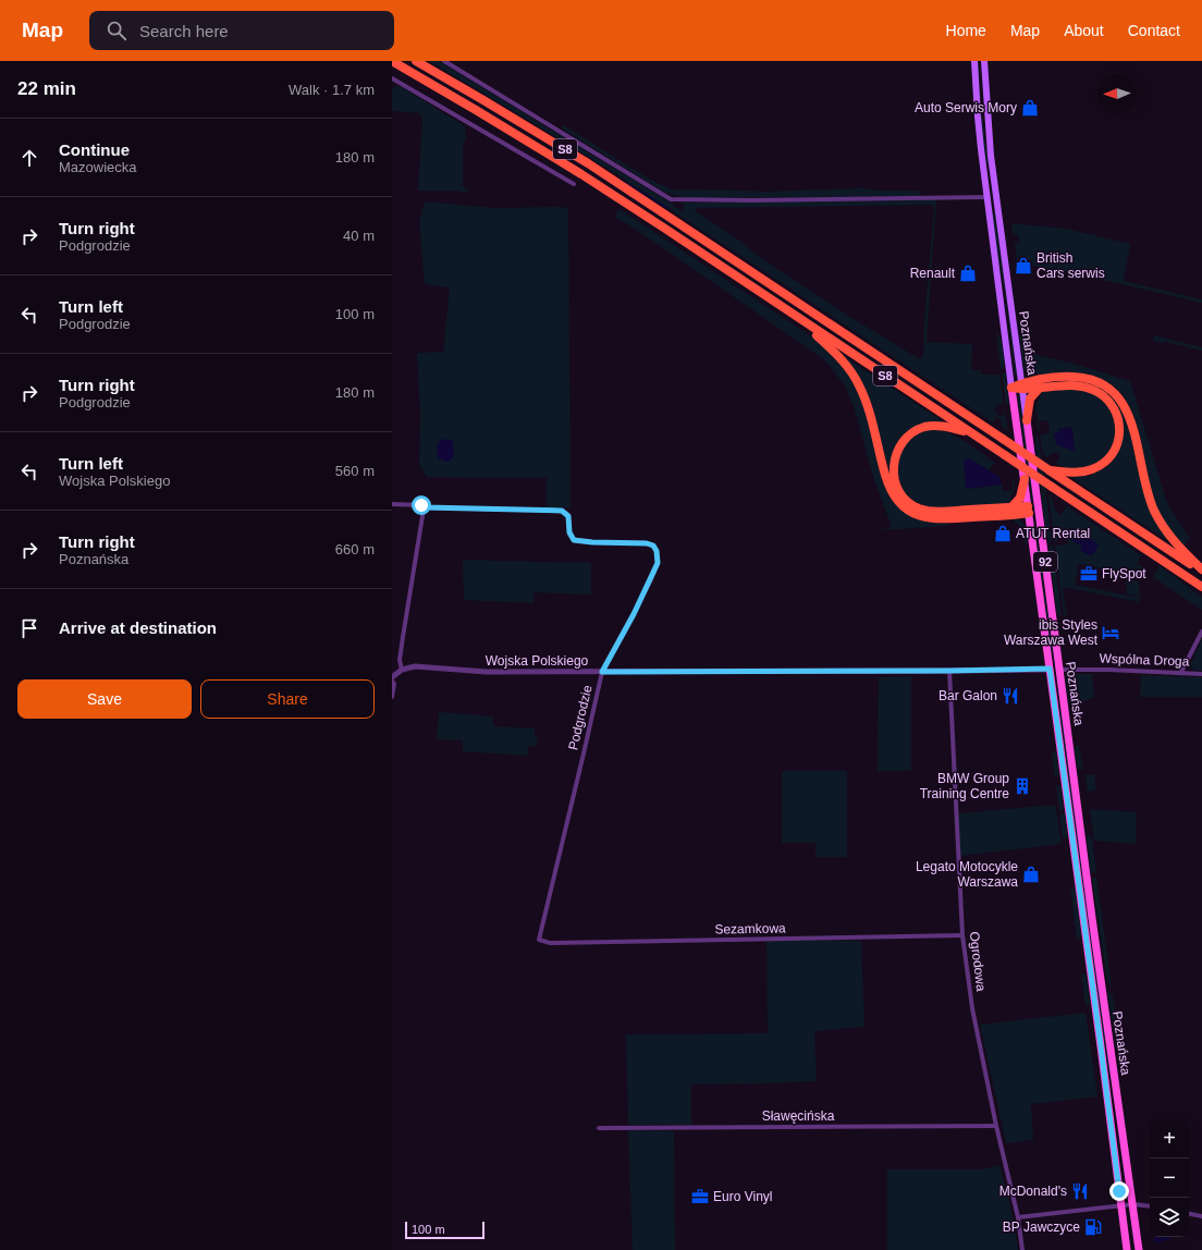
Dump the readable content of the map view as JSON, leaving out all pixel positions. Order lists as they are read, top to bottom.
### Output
{
  "streets": {
    "highway": ["S8"],
    "main road": ["Poznańska", "92"],
    "street": [
      "Wspólna Droga",
      "Wojska Polskiego",
      "Podgrodzie",
      "Sezamkowa",
      "Ogrodowa",
      "Sławęcińska"
    ]
  },
  "crossings": [
    ["Poznańska", "Wspólna Droga"],
    ["Poznańska", "Wojska Polskiego"],
    ["Wojska Polskiego", "Podgrodzie"],
    ["Wojska Polskiego", "Ogrodowa"],
    ["Podgrodzie", "Sezamkowa"],
    ["Sezamkowa", "Ogrodowa"],
    ["Ogrodowa", "Sławęcińska"]
  ],
  "places": {
    "shop": [
      "Auto Serwis Mory",
      "British Cars serwis",
      "Renault",
      "ATUT Rental",
      "Legato Motocykle Warszawa"
    ],
    "office": ["FlySpot", "Euro Vinyl"],
    "hotel": ["ibis Styles Warszawa West"],
    "restaurant": ["Bar Galon", "McDonald's"],
    "building": ["BMW Group Training Centre"],
    "fuel station": ["BP Jawczyce"]
  },
  "scale_bar": "100 m",
  "north": "left",
  "page": {
    "header": "Map",
    "search": "Search here",
    "nav": [
      "Home",
      "Map",
      "About",
      "Contact"
    ],
    "heading": ["22 min", "Walk · 1.7 km"],
    "list": [
      ["Continue", "Mazowiecka", "180 m"],
      ["Turn right", "Podgrodzie", "40 m"],
      ["Turn left", "Podgrodzie", "100 m"],
      ["Turn right", "Podgrodzie", "180 m"],
      ["Turn left", "Wojska Polskiego", "560 m"],
      ["Turn right", "Poznańska", "660 m"],
      "Arrive at destination"
    ],
    "buttons": ["Save", "Share"],
    "map_buttons": ["+", "−"],
    "scale": "100 m"
  }
}
